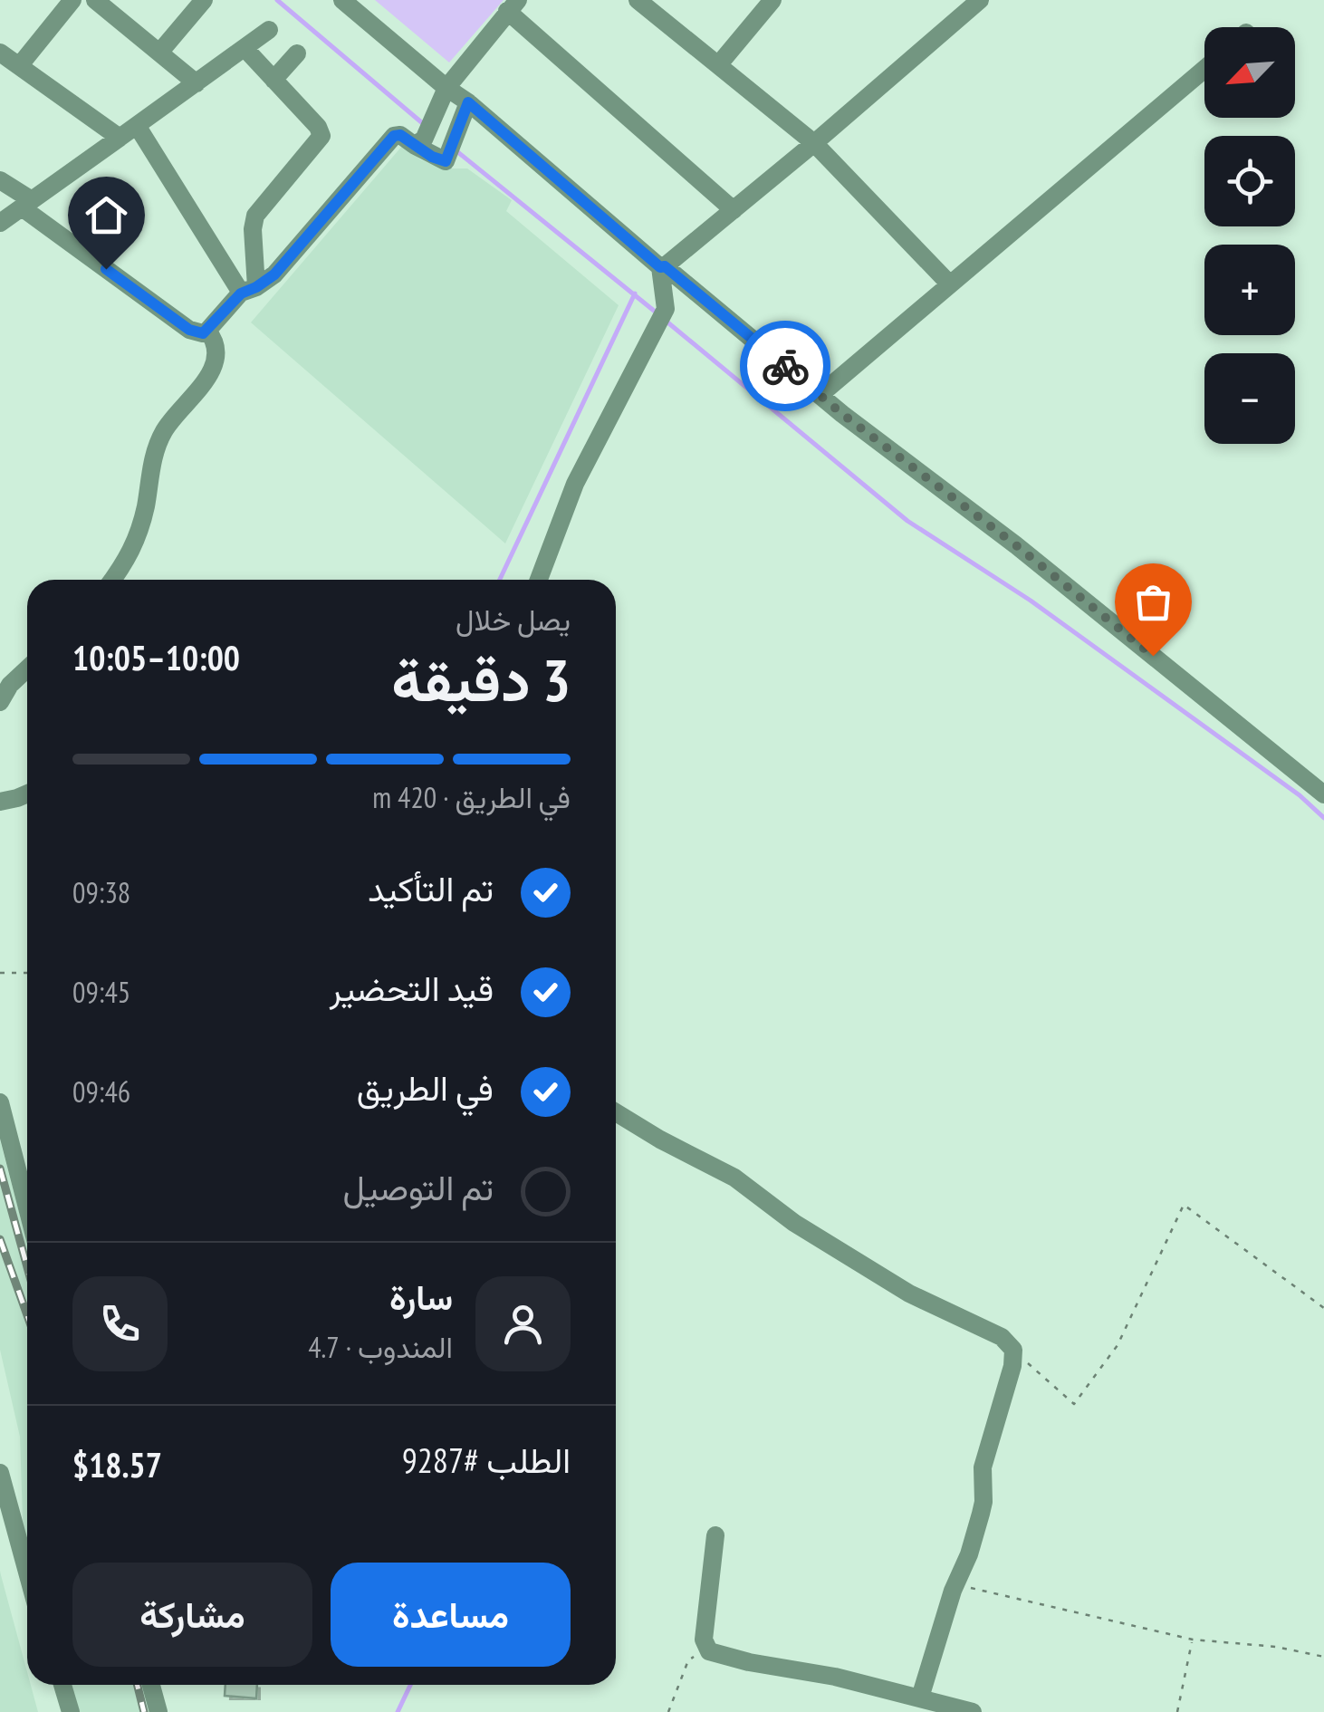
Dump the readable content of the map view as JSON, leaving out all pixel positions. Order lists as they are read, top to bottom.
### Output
{
  "north": "bottom left",
  "page": {
    "map_buttons": ["+", "−"],
    "heading": ["3 دقيقة", "يصل خلال", "10:00–10:05"],
    "panel": [
      "سارة",
      "المندوب · 4.7",
      "الطلب #9287",
      "$18.57"
    ],
    "bar": "في الطريق · 420 m",
    "list": [
      ["تم التأكيد", "09:38"],
      ["قيد التحضير", "09:45"],
      ["في الطريق", "09:46"],
      "تم التوصيل"
    ],
    "buttons": ["مساعدة", "مشاركة"]
  }
}
